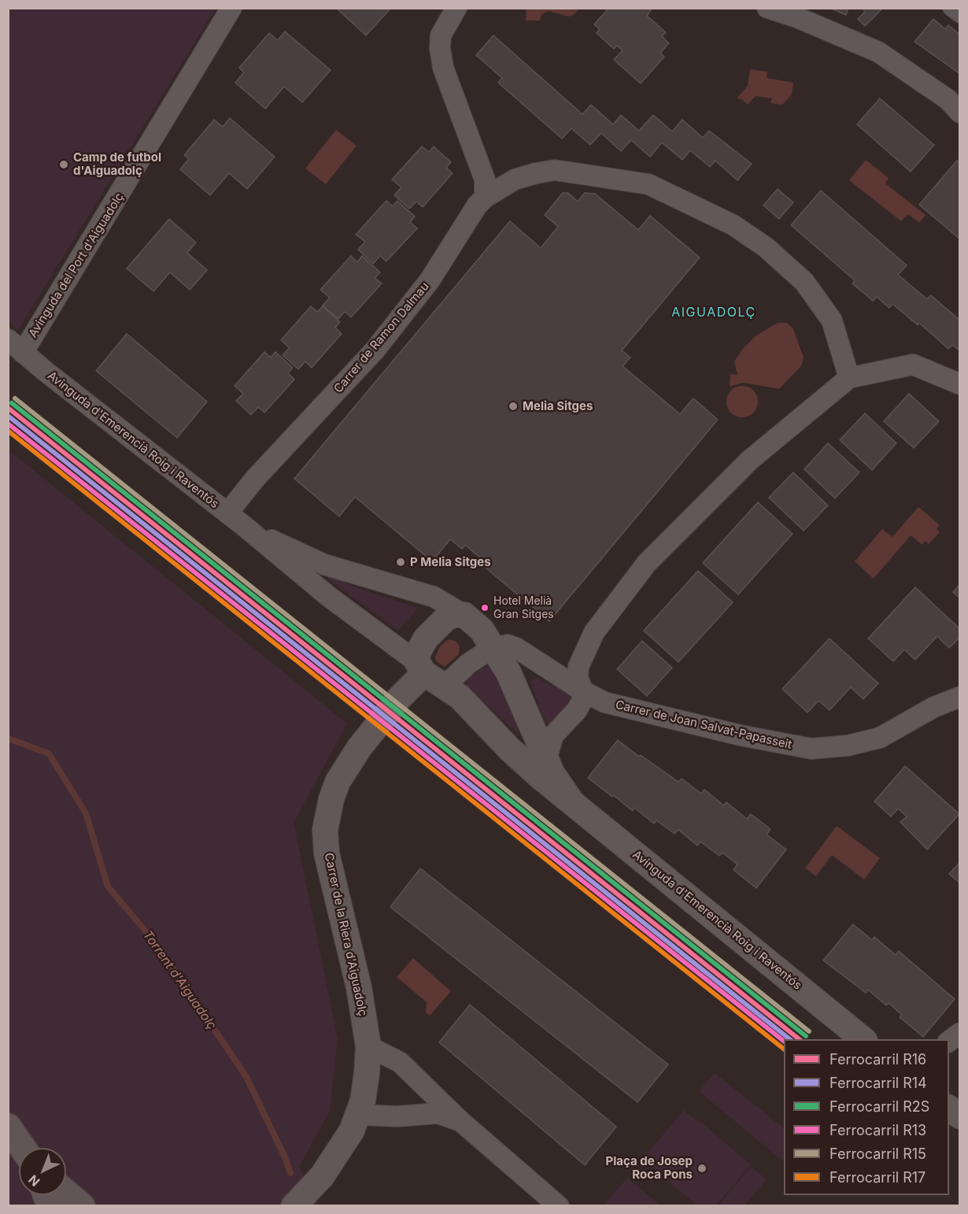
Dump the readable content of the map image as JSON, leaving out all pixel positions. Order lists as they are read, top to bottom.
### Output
{
  "streets": {
    "street": [
      "Avinguda del Port d'Aiguadolç",
      "Carrer de Ramon Dalmau",
      "Avinguda d'Emerencià Roig i Raventós",
      "Carrer de Joan Salvat-Papasseit",
      "Carrer de la Riera d'Aiguadolç"
    ]
  },
  "crossings": [
    ["Avinguda del Port d'Aiguadolç", "Avinguda d'Emerencià Roig i Raventós"],
    ["Carrer de Ramon Dalmau", "Avinguda d'Emerencià Roig i Raventós"],
    ["Avinguda d'Emerencià Roig i Raventós", "Carrer de la Riera d'Aiguadolç"]
  ],
  "districts": ["AIGUADOLÇ"],
  "water": ["Torrent d'Aiguadolç"],
  "places": [
    "Camp de futbol d'Aiguadolç",
    "Melia Sitges",
    "P Melia Sitges",
    "Hotel Melià Gran Sitges",
    "Plaça de Josep Roca Pons"
  ],
  "lines": [
    "rail line R15",
    "rail line R2S",
    "rail line R16",
    "rail line R14",
    "rail line R13",
    "rail line R17"
  ],
  "legend": [
    "Ferrocarril R16",
    "Ferrocarril R14",
    "Ferrocarril R2S",
    "Ferrocarril R13",
    "Ferrocarril R15",
    "Ferrocarril R17"
  ],
  "north": "bottom left"
}
